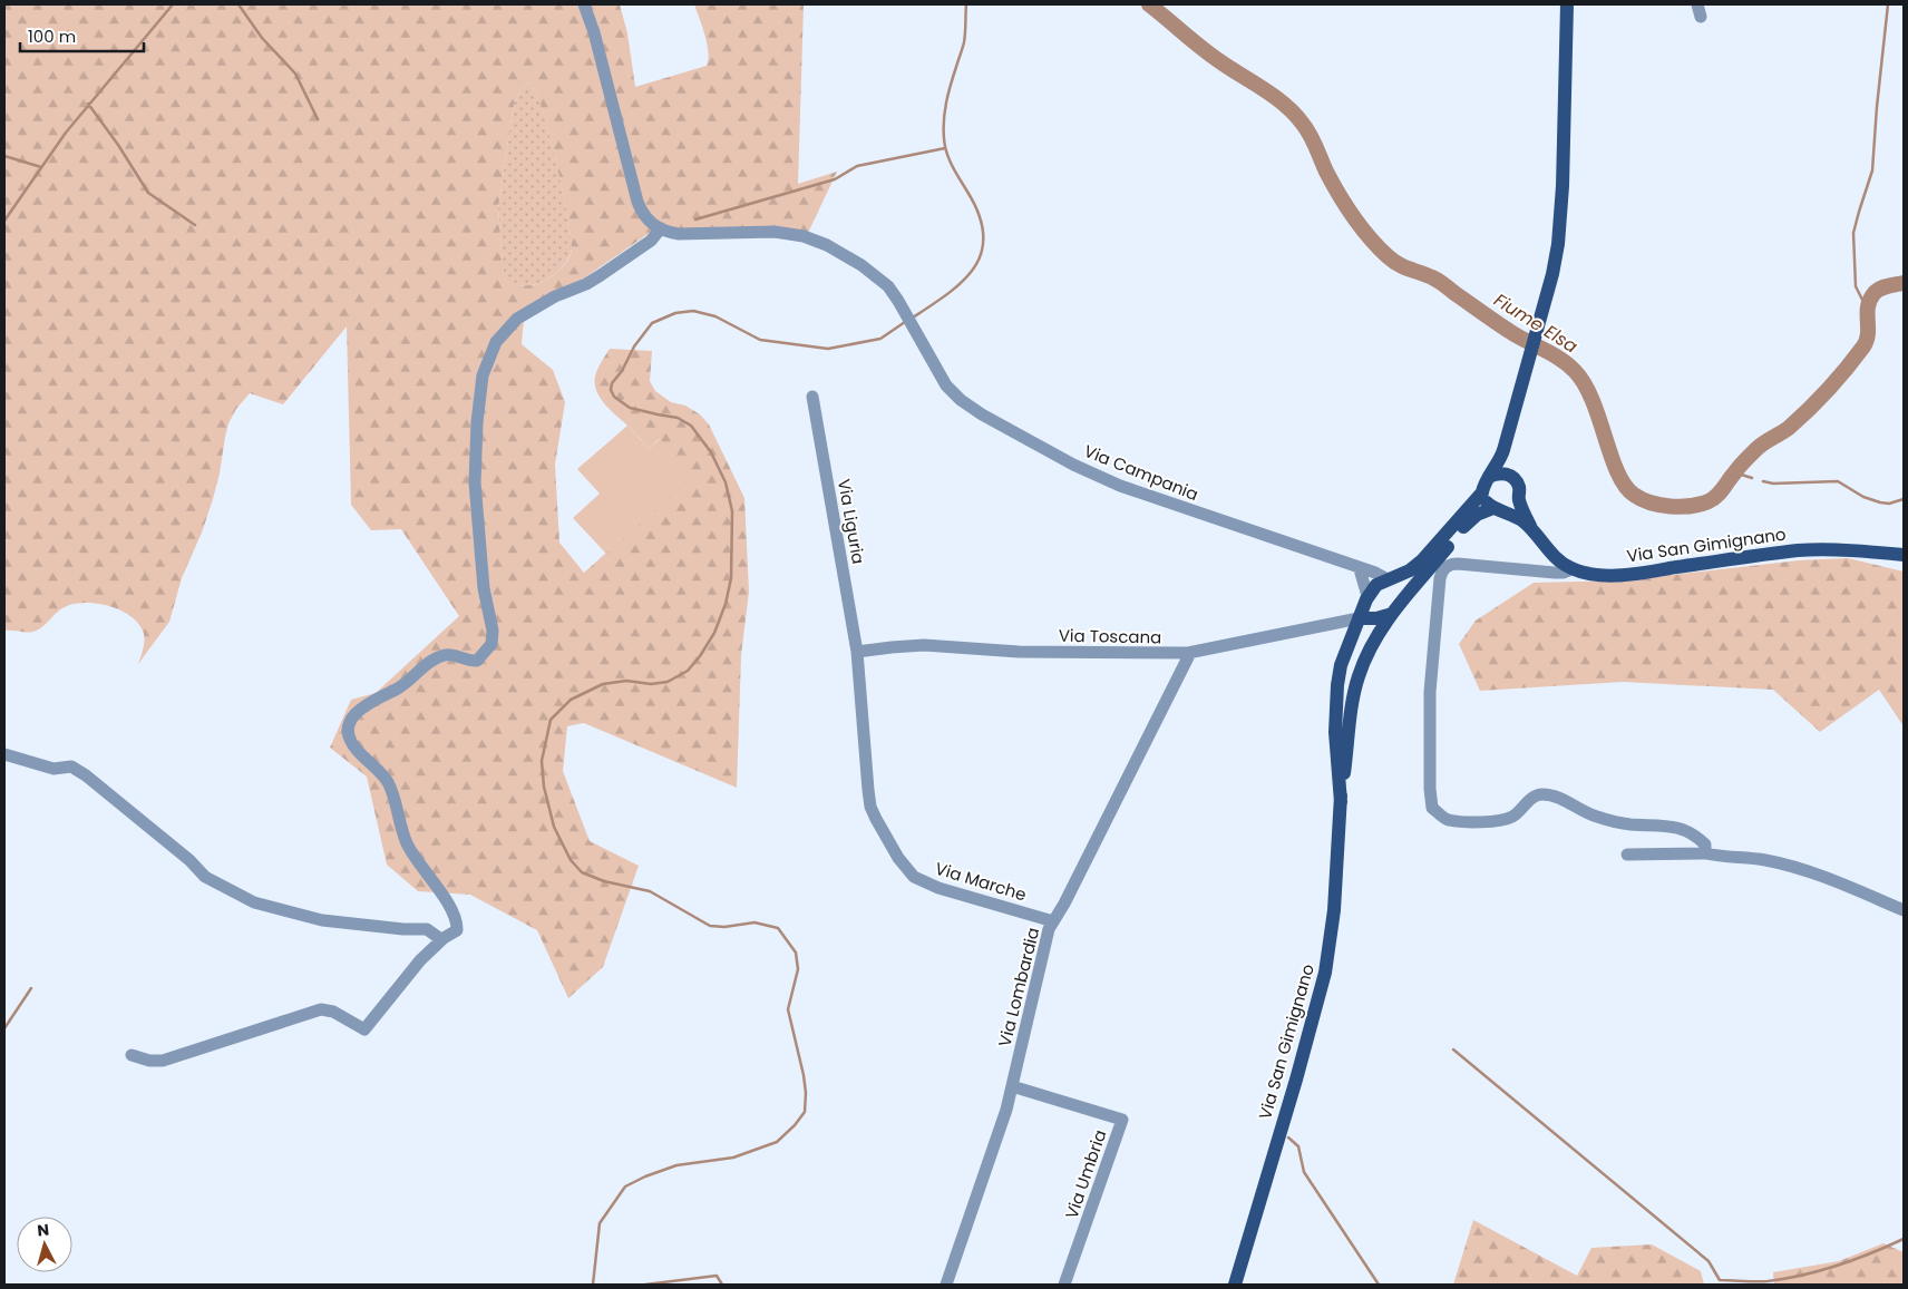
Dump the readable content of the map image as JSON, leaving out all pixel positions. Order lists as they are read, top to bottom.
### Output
{
  "streets": {
    "main road": ["Via San Gimignano"],
    "street": [
      "Via Campania",
      "Via Liguria",
      "Via Toscana",
      "Via Marche",
      "Via Lombardia",
      "Via Umbria"
    ]
  },
  "crossings": [
    ["Via Campania", "Via San Gimignano"],
    ["Via Liguria", "Via Toscana"],
    ["Via Liguria", "Via Marche"],
    ["Via San Gimignano", "Via Toscana"],
    ["Via Toscana", "Via Lombardia"],
    ["Via Marche", "Via Lombardia"],
    ["Via Lombardia", "Via Umbria"]
  ],
  "water": ["Fiume Elsa"],
  "scale_bar": "100 m",
  "north": "top"
}
